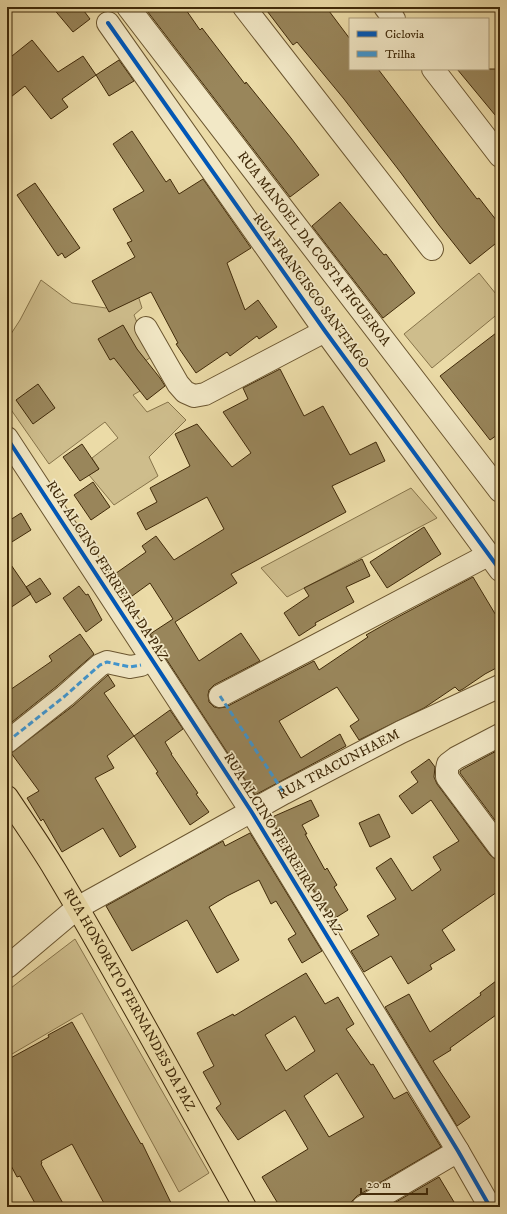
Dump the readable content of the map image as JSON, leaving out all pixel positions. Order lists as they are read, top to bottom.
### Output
{
  "streets": {
    "main road": ["RUA HONORATO FERNANDES DA PAZ"],
    "street": [
      "RUA MANOEL DA COSTA FIGUEROA",
      "RUA FRANCISCO SANTIAGO",
      "RUA ALCINO FERREIRA DA PAZ",
      "RUA TRACUNHAEM"
    ]
  },
  "crossings": [
    ["RUA ALCINO FERREIRA DA PAZ", "RUA TRACUNHAEM"],
    ["RUA TRACUNHAEM", "RUA HONORATO FERNANDES DA PAZ"]
  ],
  "legend": ["Ciclovia", "Trilha"],
  "scale_bar": "20 m"
}
